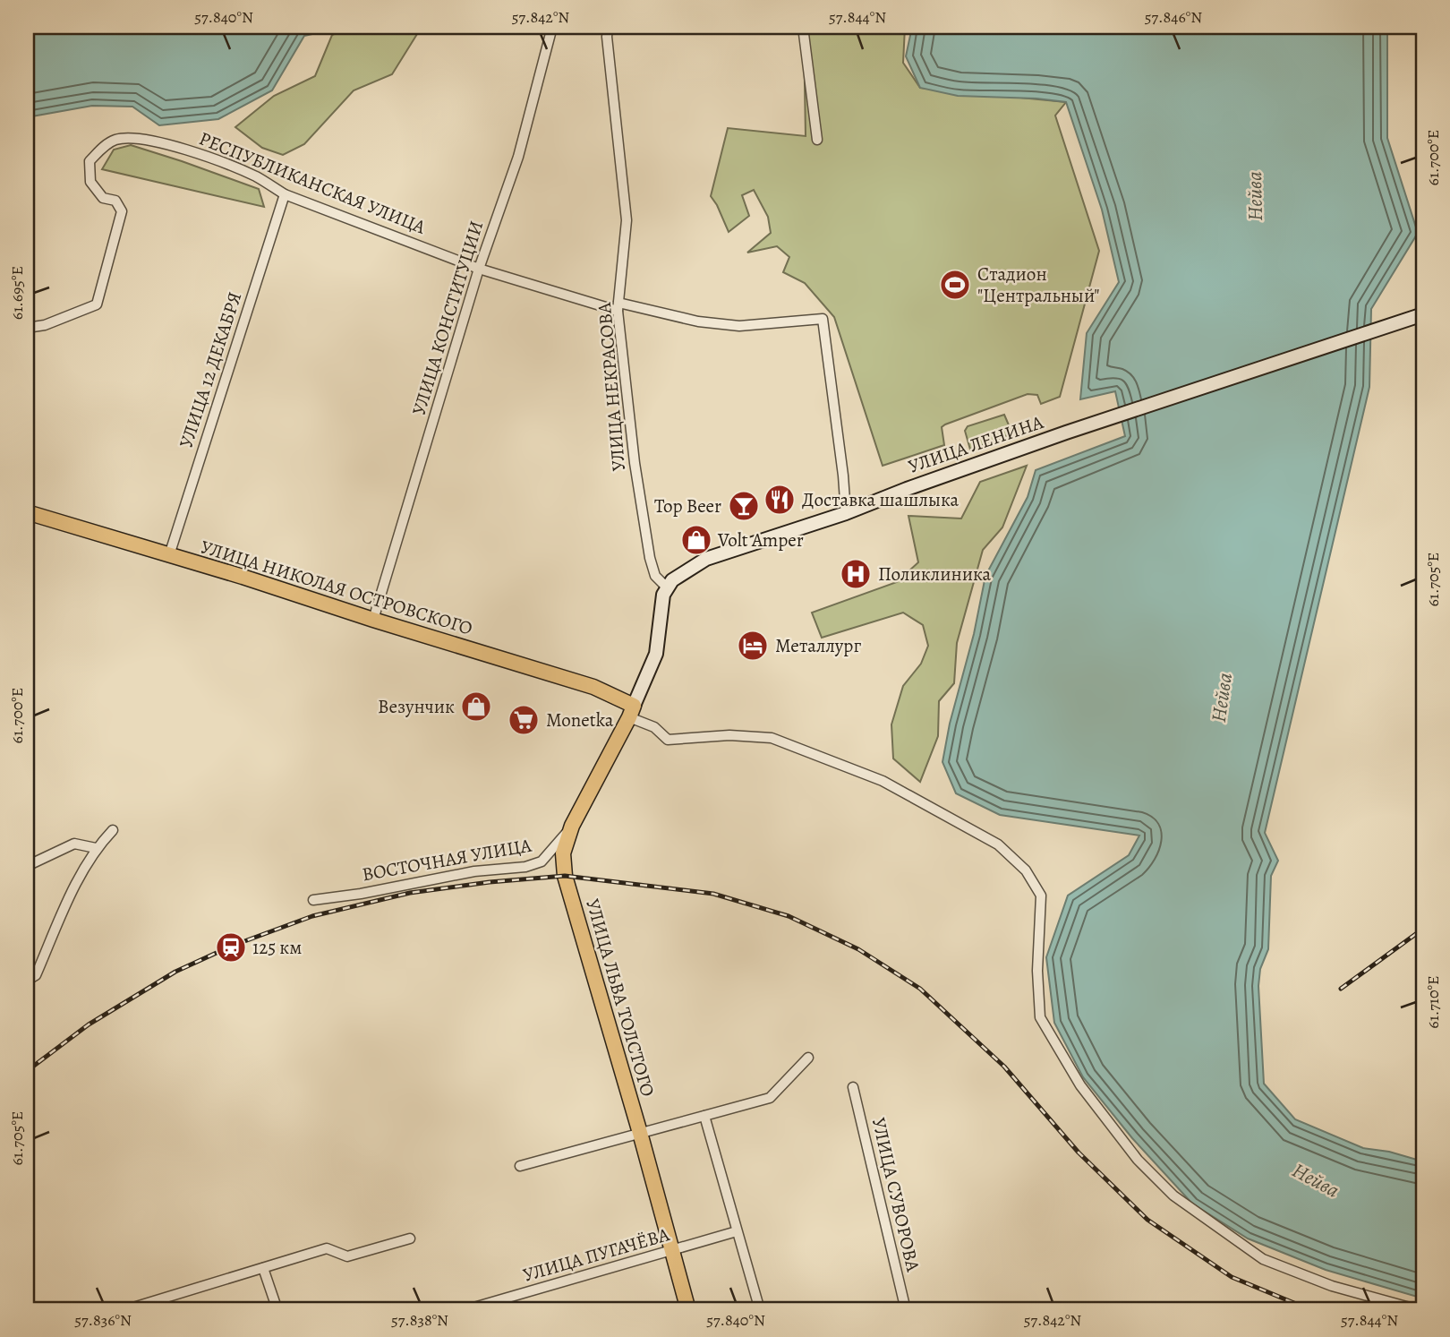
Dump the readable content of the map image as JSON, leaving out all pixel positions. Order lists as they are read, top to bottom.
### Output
{
  "streets": {
    "main road": ["УЛИЦА ЛЕНИНА", "УЛИЦА НИКОЛАЯ ОСТРОВСКОГО", "УЛИЦА ЛЬВА ТОЛСТОГО"],
    "street": [
      "РЕСПУБЛИКАНСКАЯ УЛИЦА",
      "УЛИЦА КОНСТИТУЦИИ",
      "УЛИЦА 12 ДЕКАБРЯ",
      "УЛИЦА НЕКРАСОВА",
      "ВОСТОЧНАЯ УЛИЦА",
      "УЛИЦА СУВОРОВА",
      "УЛИЦА ПУГАЧЁВА"
    ]
  },
  "crossings": [
    ["РЕСПУБЛИКАНСКАЯ УЛИЦА", "УЛИЦА КОНСТИТУЦИИ"],
    ["РЕСПУБЛИКАНСКАЯ УЛИЦА", "УЛИЦА 12 ДЕКАБРЯ"],
    ["РЕСПУБЛИКАНСКАЯ УЛИЦА", "УЛИЦА НЕКРАСОВА"],
    ["РЕСПУБЛИКАНСКАЯ УЛИЦА", "УЛИЦА ЛЕНИНА"],
    ["УЛИЦА КОНСТИТУЦИИ", "УЛИЦА НИКОЛАЯ ОСТРОВСКОГО"],
    ["УЛИЦА 12 ДЕКАБРЯ", "УЛИЦА НИКОЛАЯ ОСТРОВСКОГО"],
    ["УЛИЦА НЕКРАСОВА", "УЛИЦА ЛЕНИНА"],
    ["УЛИЦА НИКОЛАЯ ОСТРОВСКОГО", "УЛИЦА ЛЬВА ТОЛСТОГО"],
    ["ВОСТОЧНАЯ УЛИЦА", "УЛИЦА ЛЬВА ТОЛСТОГО"],
    ["УЛИЦА ЛЬВА ТОЛСТОГО", "УЛИЦА ПУГАЧЁВА"]
  ],
  "water": ["Нейва"],
  "places": {
    "sports": ["Стадион \"Центральный\""],
    "restaurant": ["Доставка шашлыка"],
    "bar": ["Top Beer"],
    "shop": ["Volt Amper", "Везунчик"],
    "hospital": ["Поликлиника"],
    "hotel": ["Металлург"],
    "supermarket": ["Monetka"],
    "station": ["125 км"]
  },
  "coordinates": [
    "57.840°N",
    "57.842°N",
    "57.844°N",
    "57.846°N",
    "61.700°E",
    "61.695°E",
    "61.705°E",
    "61.710°E",
    "57.836°N",
    "57.838°N"
  ]
}
